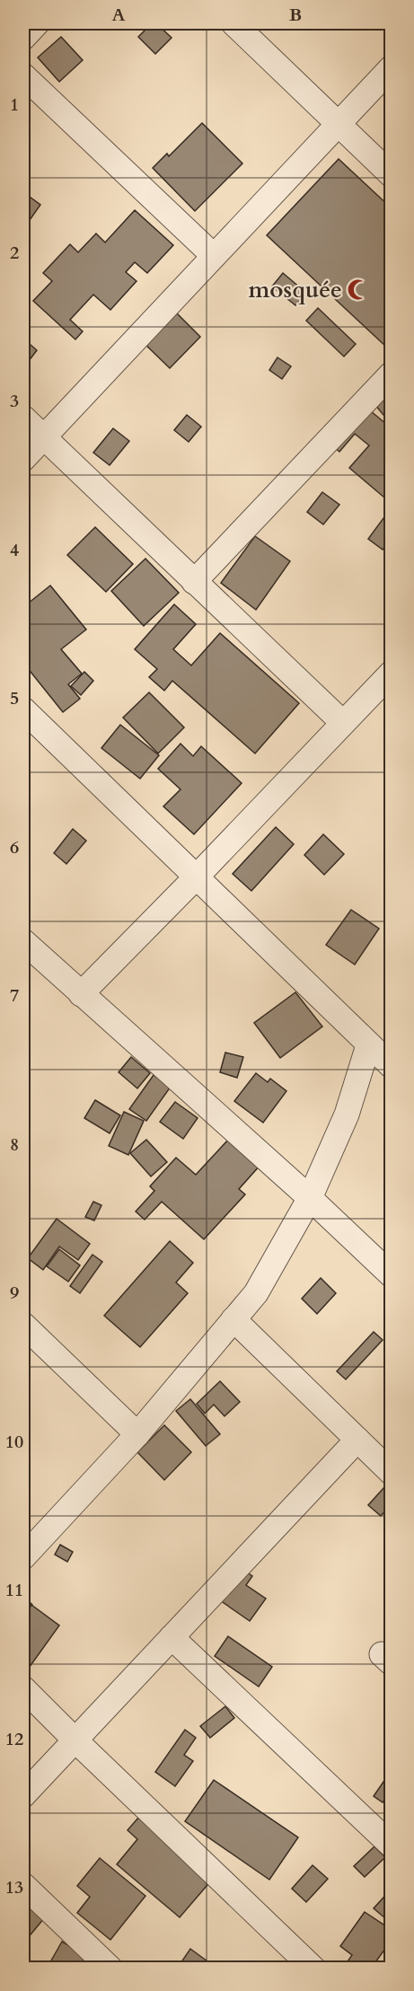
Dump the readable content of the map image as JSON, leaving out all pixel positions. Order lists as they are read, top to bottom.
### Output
{
  "places": {
    "mosque": ["mosquée"]
  },
  "grid": {
    "columns": ["A", "B"],
    "rows": [
      "1",
      "2",
      "3",
      "4",
      "5",
      "6",
      "7",
      "8",
      "9",
      "10",
      "11",
      "12",
      "13"
    ]
  }
}
